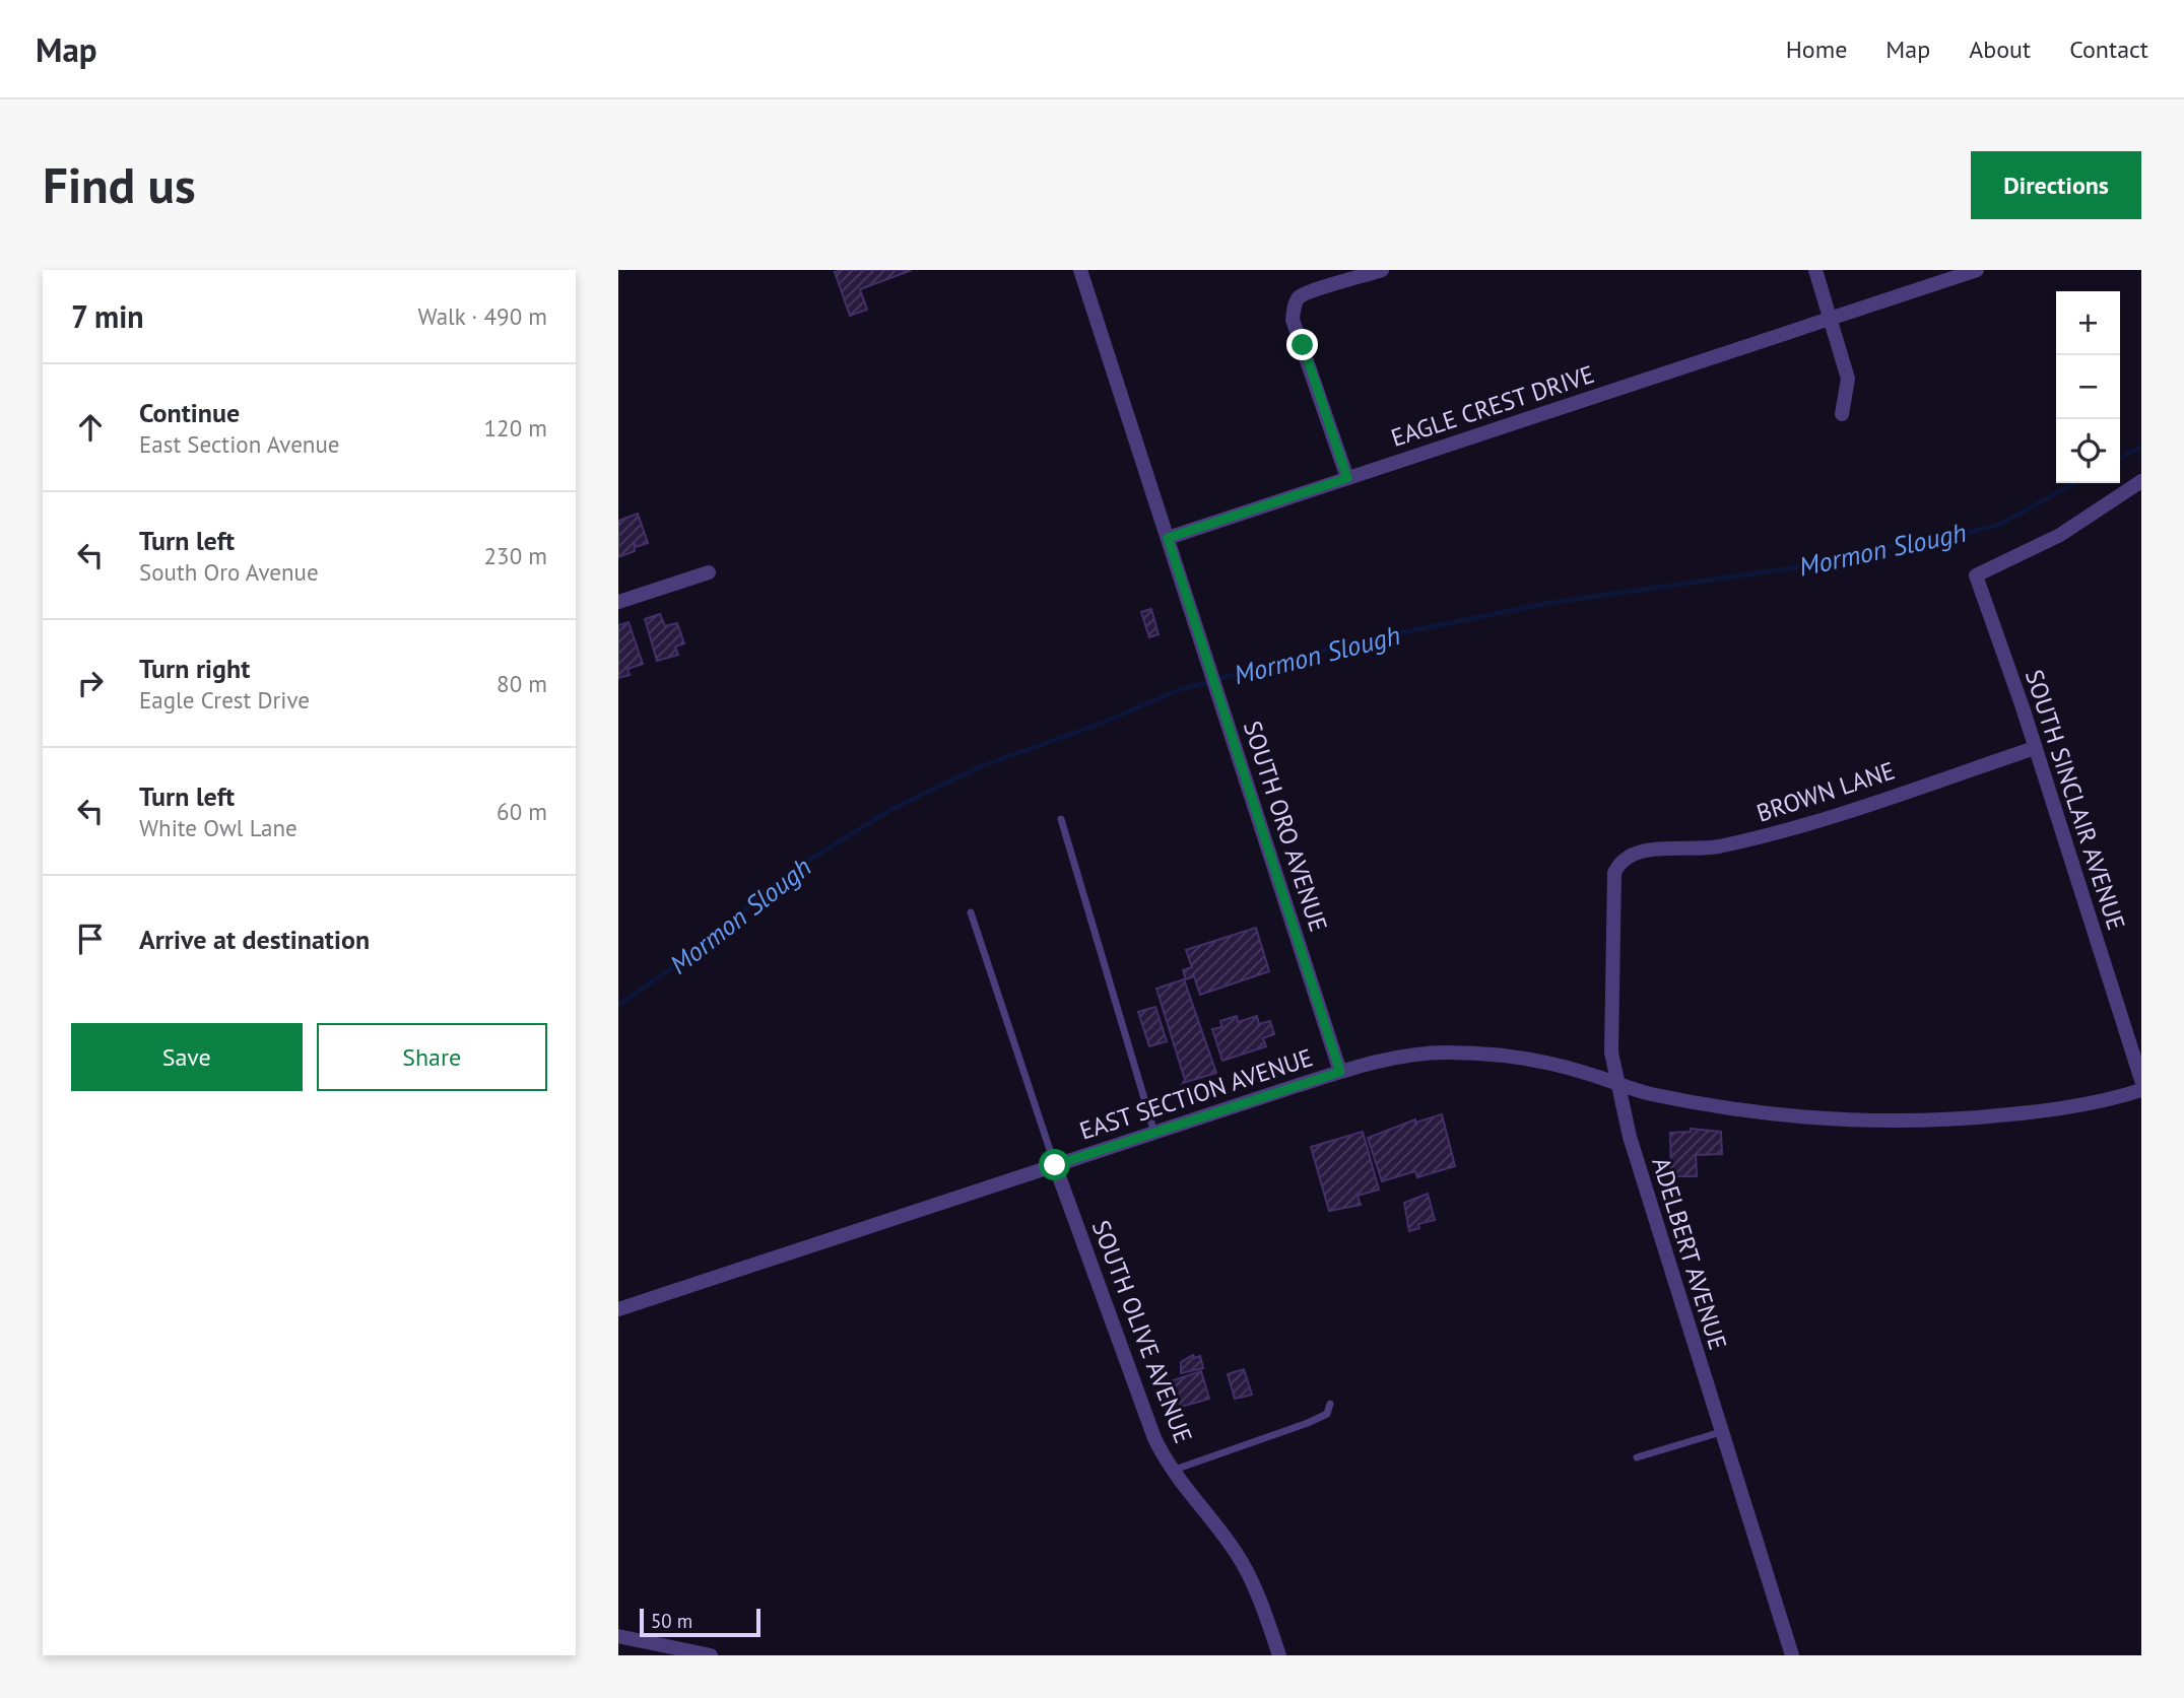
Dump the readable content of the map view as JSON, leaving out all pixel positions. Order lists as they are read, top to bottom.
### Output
{
  "streets": {
    "street": [
      "EAGLE CREST DRIVE",
      "BROWN LANE",
      "SOUTH SINCLAIR AVENUE",
      "SOUTH ORO AVENUE",
      "EAST SECTION AVENUE",
      "ADELBERT AVENUE",
      "SOUTH OLIVE AVENUE"
    ]
  },
  "crossings": [
    ["EAGLE CREST DRIVE", "SOUTH ORO AVENUE"],
    ["BROWN LANE", "SOUTH SINCLAIR AVENUE"],
    ["BROWN LANE", "ADELBERT AVENUE"],
    ["SOUTH ORO AVENUE", "EAST SECTION AVENUE"],
    ["EAST SECTION AVENUE", "ADELBERT AVENUE"],
    ["EAST SECTION AVENUE", "SOUTH OLIVE AVENUE"]
  ],
  "water": ["Mormon Slough"],
  "scale_bar": "50 m",
  "page": {
    "header": "Map",
    "nav": [
      "Home",
      "Map",
      "About",
      "Contact"
    ],
    "buttons": [
      "Directions",
      ["Save", "Share"]
    ],
    "title": "Find us",
    "heading": ["7 min", "Walk · 490 m"],
    "map_buttons": ["+", "−"],
    "list": [
      ["Continue", "East Section Avenue", "120 m"],
      ["Turn left", "South Oro Avenue", "230 m"],
      ["Turn right", "Eagle Crest Drive", "80 m"],
      ["Turn left", "White Owl Lane", "60 m"],
      "Arrive at destination"
    ],
    "scale": "50 m"
  }
}
